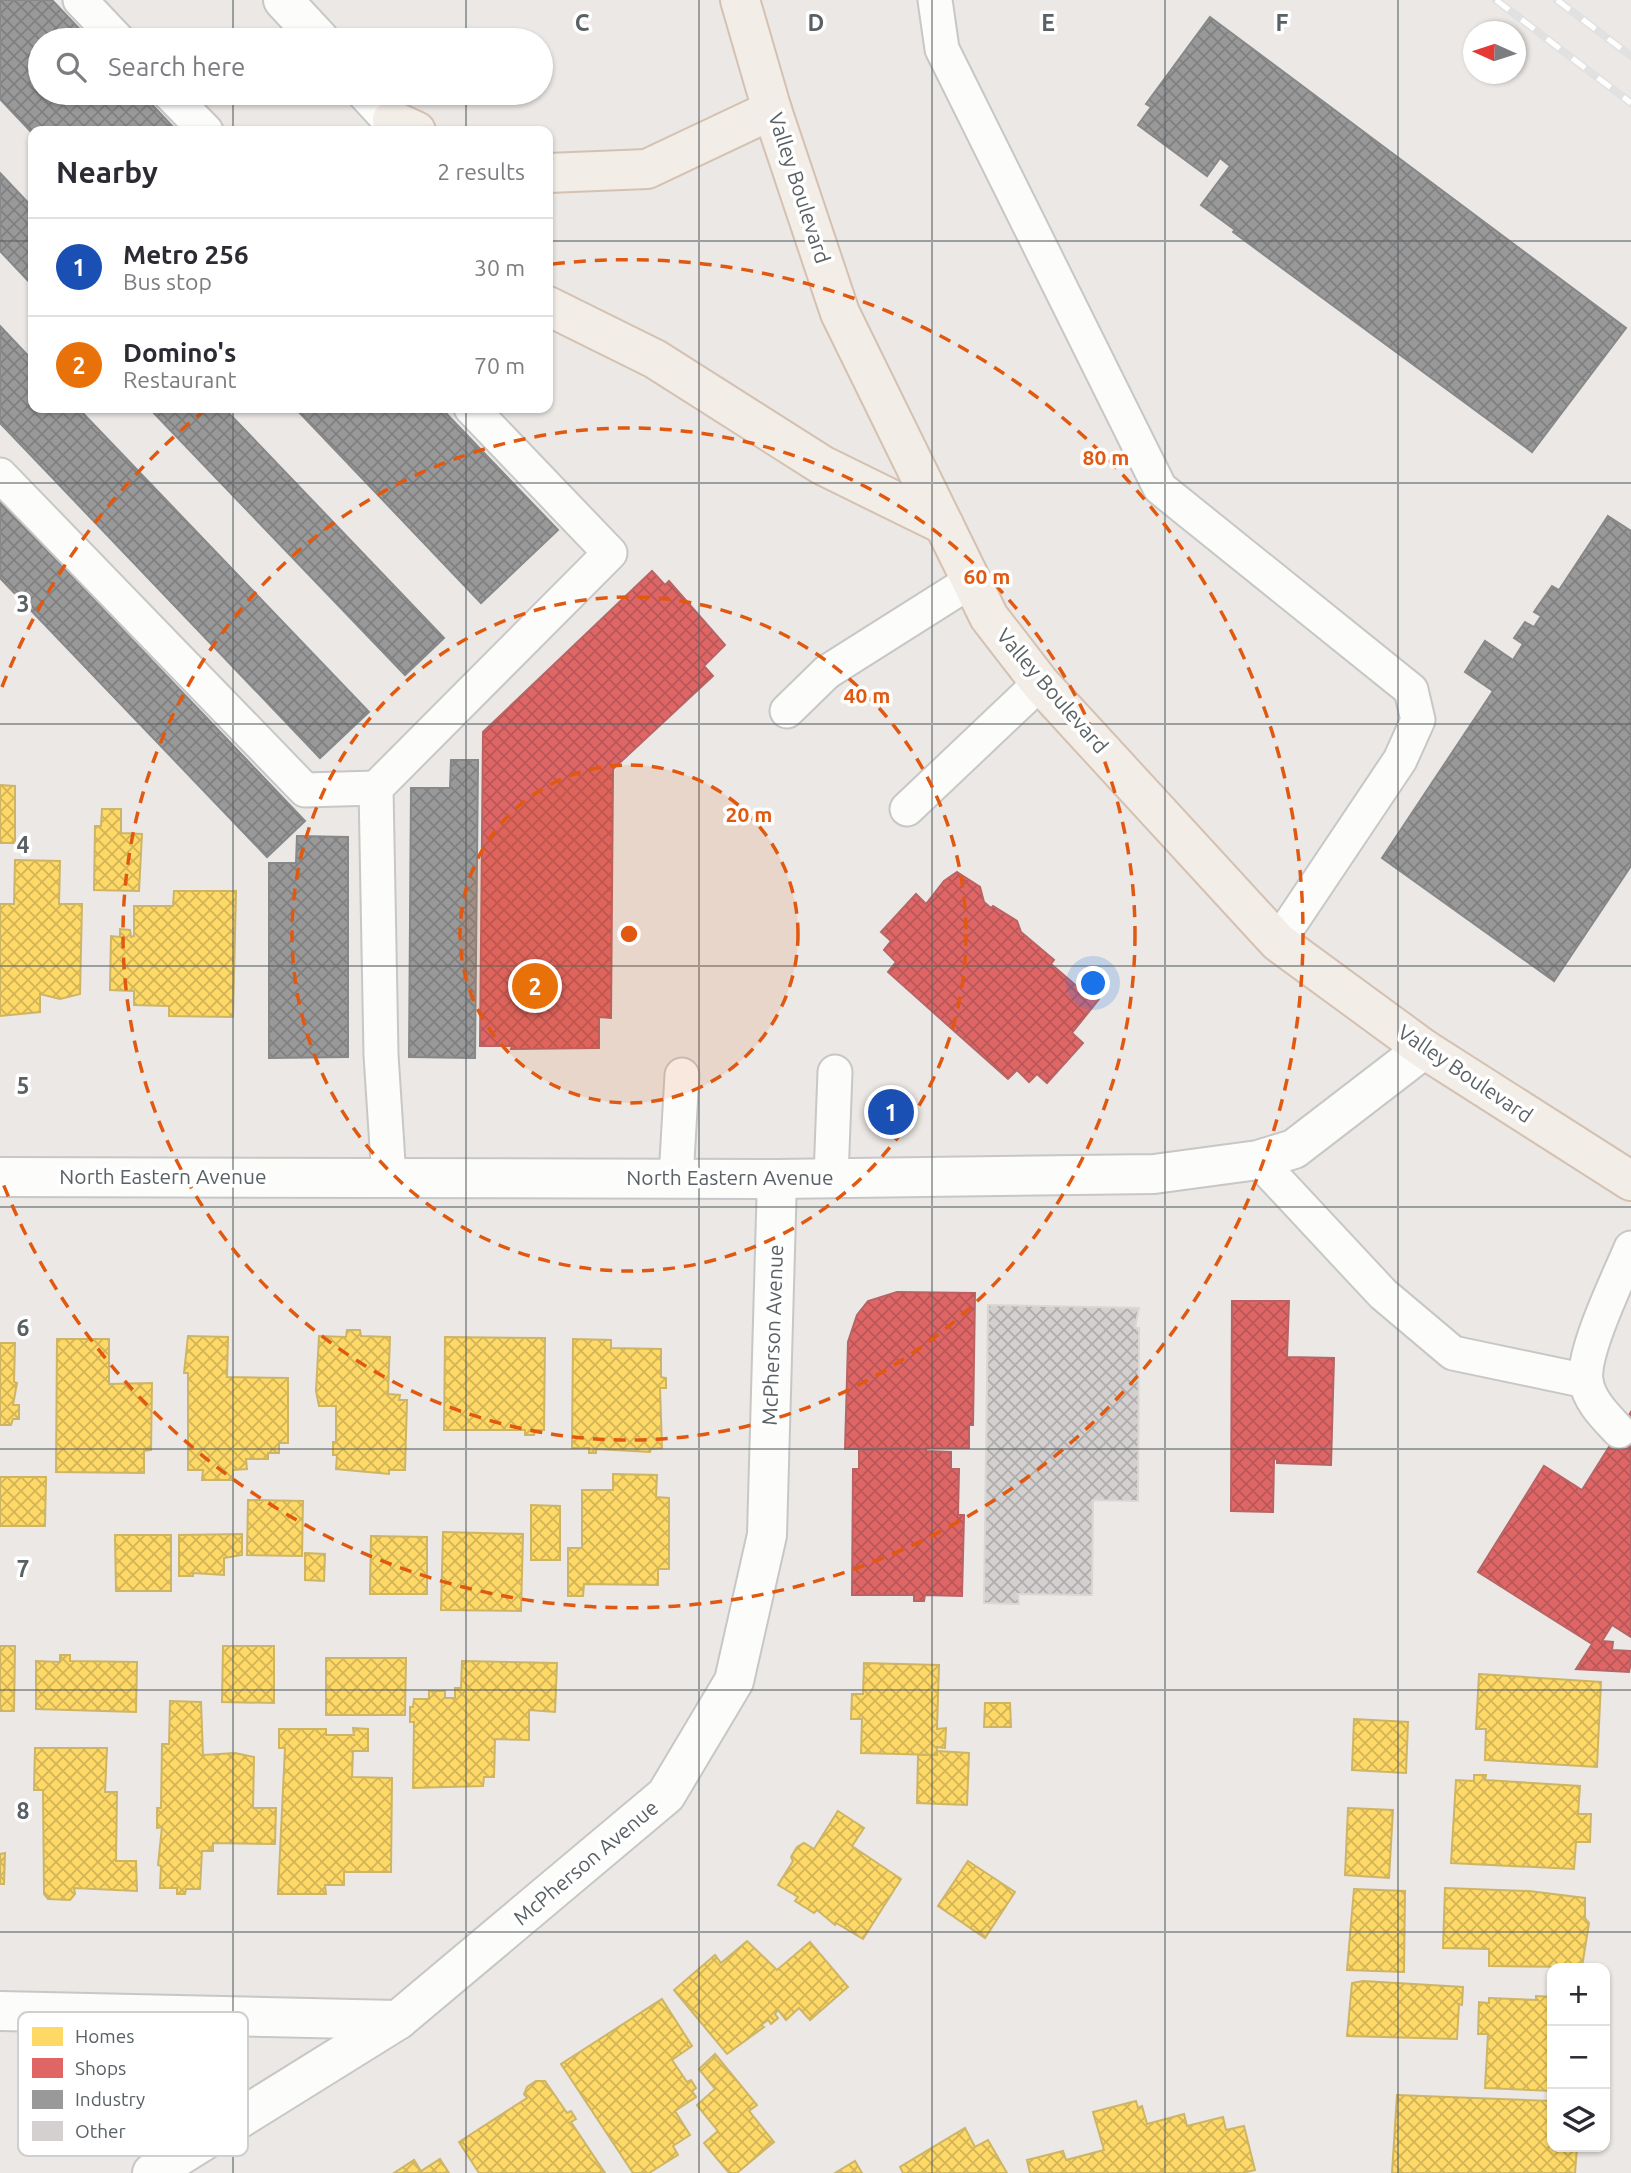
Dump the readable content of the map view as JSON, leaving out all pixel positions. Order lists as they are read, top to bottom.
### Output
{
  "streets": {
    "main road": ["Valley Boulevard"],
    "street": ["North Eastern Avenue", "McPherson Avenue"]
  },
  "crossings": [
    ["Valley Boulevard", "North Eastern Avenue"],
    ["North Eastern Avenue", "McPherson Avenue"]
  ],
  "legend": [
    "Homes",
    "Shops",
    "Industry",
    "Other"
  ],
  "north": "left",
  "page": {
    "search": "Search here",
    "heading": ["Nearby", "2 results"],
    "list": [
      {
        "mark": "1",
        "name": "Metro 256",
        "note": "Bus stop",
        "value": "30 m"
      },
      {
        "mark": "2",
        "name": "Domino's",
        "note": "Restaurant",
        "value": "70 m"
      }
    ],
    "pins": ["2", "1"],
    "map_buttons": ["+", "−"]
  },
  "grid": {
    "columns": [
      "C",
      "D",
      "E",
      "F"
    ],
    "rows": [
      "3",
      "4",
      "5",
      "6",
      "7",
      "8"
    ]
  },
  "rings": [
    "80 m",
    "60 m",
    "40 m",
    "20 m"
  ]
}
